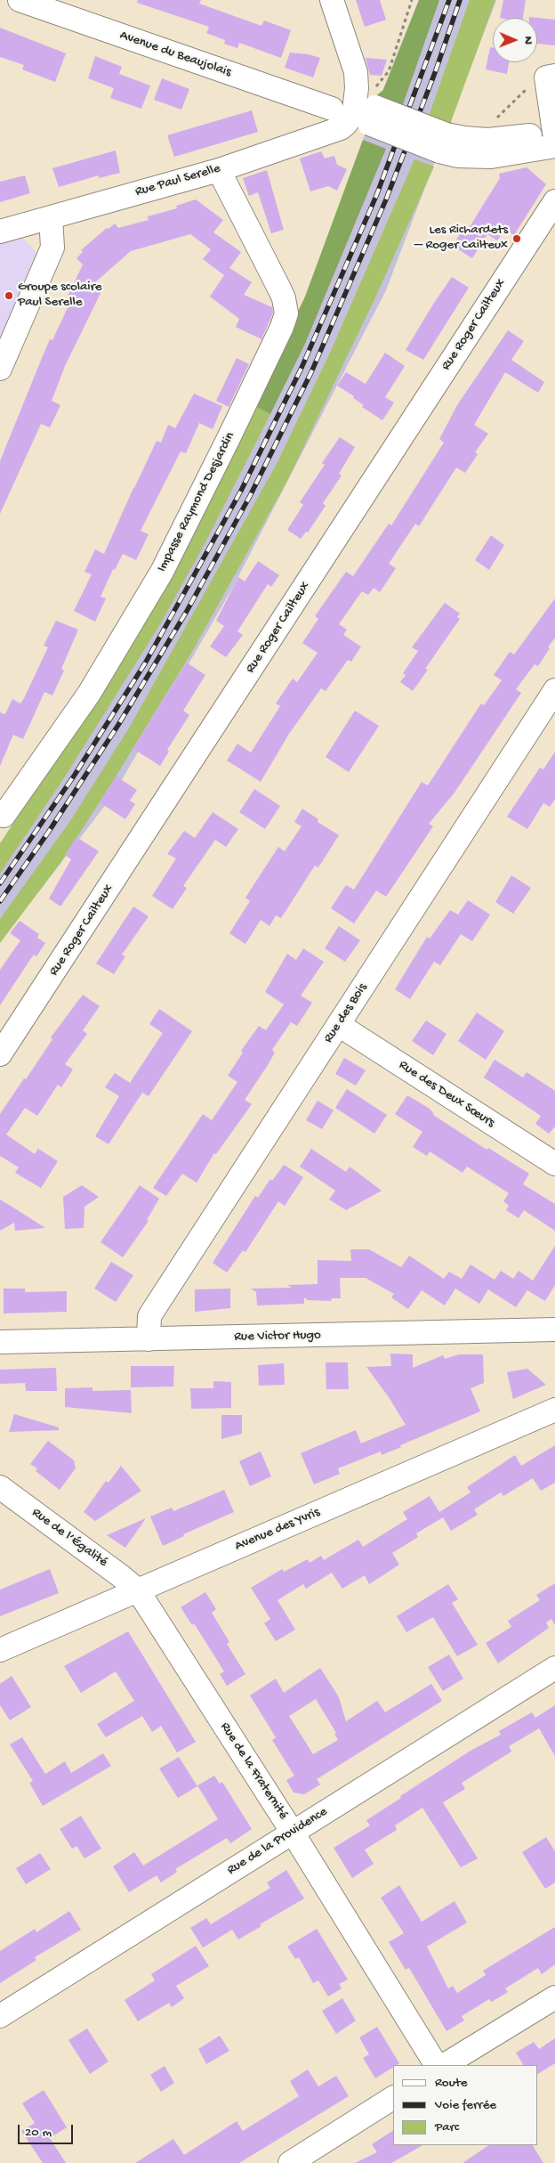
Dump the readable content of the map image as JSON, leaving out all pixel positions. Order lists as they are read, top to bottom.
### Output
{
  "streets": {
    "street": [
      "Avenue du Beaujolais",
      "Rue Paul Serelle",
      "Rue Roger Cailteux",
      "Impasse Raymond Desjardin",
      "Rue des Bois",
      "Rue des Deux Sœurs",
      "Rue Victor Hugo",
      "Avenue des Yvris",
      "Rue de l’Égalité",
      "Rue de la Fraternité",
      "Rue de la Providence"
    ]
  },
  "crossings": [
    ["Avenue du Beaujolais", "Rue Paul Serelle"],
    ["Rue Paul Serelle", "Impasse Raymond Desjardin"],
    ["Rue des Bois", "Rue des Deux Sœurs"],
    ["Rue des Bois", "Rue Victor Hugo"],
    ["Avenue des Yvris", "Rue de l’Égalité"],
    ["Avenue des Yvris", "Rue de la Fraternité"],
    ["Rue de l’Égalité", "Rue de la Fraternité"],
    ["Rue de la Fraternité", "Rue de la Providence"]
  ],
  "places": ["Les Richardets – Roger Cailteux", "Groupe scolaire Paul Serelle"],
  "legend": ["Route", "Voie ferrée", "Parc"],
  "scale_bar": "20 m",
  "north": "right"
}
